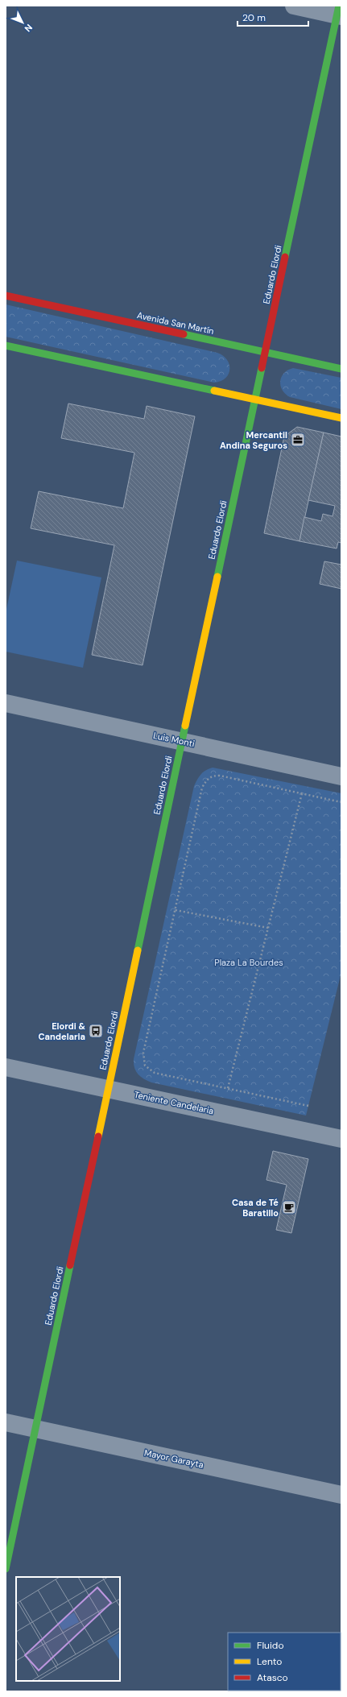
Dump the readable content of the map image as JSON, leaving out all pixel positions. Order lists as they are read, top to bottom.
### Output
{
  "streets": {
    "street": [
      "Eduardo Elordi",
      "Avenida San Martín",
      "Luis Monti",
      "Teniente Candelaria",
      "Mayor Garayta"
    ]
  },
  "crossings": [
    ["Eduardo Elordi", "Avenida San Martín"],
    ["Eduardo Elordi", "Luis Monti"],
    ["Eduardo Elordi", "Teniente Candelaria"],
    ["Eduardo Elordi", "Mayor Garayta"]
  ],
  "parks": ["Plaza La Bourdes"],
  "places": {
    "office": ["Mercantil Andina Seguros"],
    "bus stop": ["Elordi & Candelaria"],
    "cafe": ["Casa de Té Baratillo"]
  },
  "legend": ["Fluido", "Lento", "Atasco"],
  "scale_bar": "20 m",
  "north": "bottom right"
}
